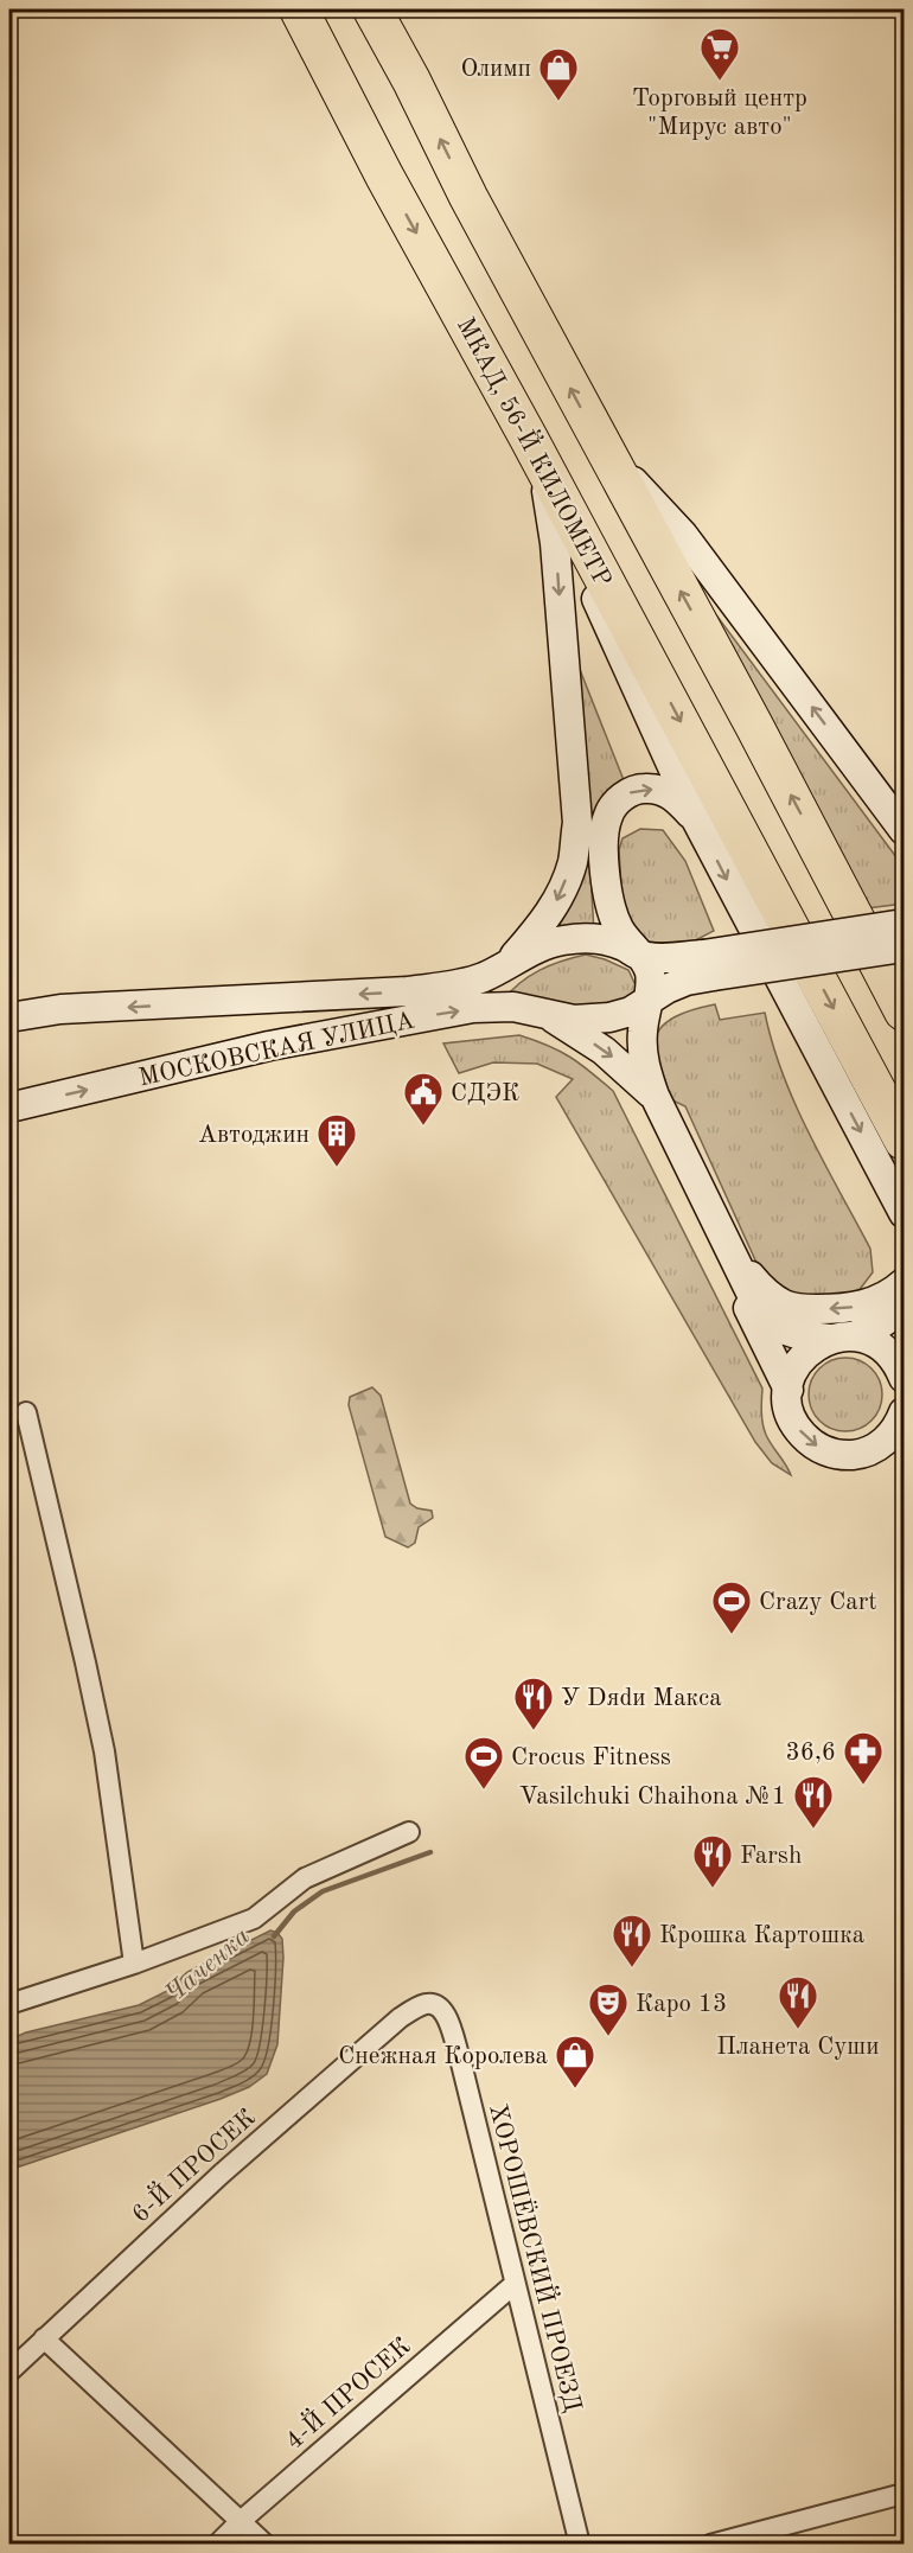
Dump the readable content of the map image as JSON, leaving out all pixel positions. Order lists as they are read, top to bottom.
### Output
{
  "streets": {
    "highway": ["МКАД, 56-Й КИЛОМЕТР"],
    "street": [
      "МОСКОВСКАЯ УЛИЦА",
      "6-Й ПРОСЕК",
      "ХОРОШЁВСКИЙ ПРОЕЗД",
      "4-Й ПРОСЕК"
    ]
  },
  "crossings": [
    ["6-Й ПРОСЕК", "ХОРОШЁВСКИЙ ПРОЕЗД"],
    ["ХОРОШЁВСКИЙ ПРОЕЗД", "4-Й ПРОСЕК"]
  ],
  "water": ["Чаченка"],
  "places": {
    "supermarket": ["Торговый центр \"Мирус авто\""],
    "shop": ["Олимп", "Снежная Королева"],
    "public building": ["СДЭК"],
    "building": ["Автоджин"],
    "sports": ["Crazy Cart", "Crocus Fitness"],
    "restaurant": [
      "У Dяdи Макса",
      "Vasilchuki Chaihona №1",
      "Farsh",
      "Крошка Картошка",
      "Планета Суши"
    ],
    "pharmacy": ["36,6"],
    "theatre": ["Каро 13"]
  }
}
